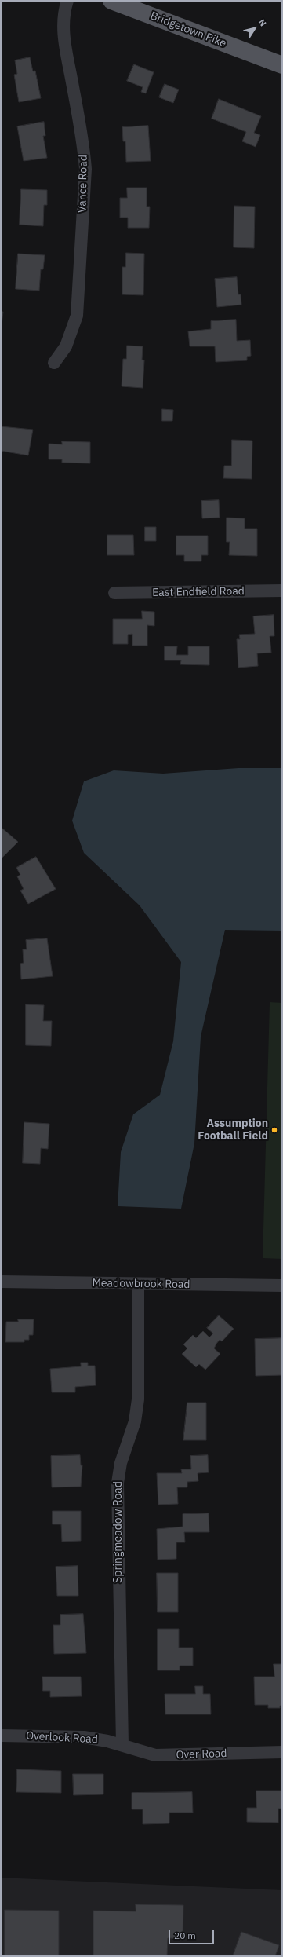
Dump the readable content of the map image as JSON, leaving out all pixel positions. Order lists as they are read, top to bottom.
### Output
{
  "streets": {
    "main road": ["Bridgetown Pike"],
    "street": [
      "Vance Road",
      "East Endfield Road",
      "Meadowbrook Road",
      "Springmeadow Road",
      "Overlook Road",
      "Over Road"
    ]
  },
  "crossings": [
    ["Meadowbrook Road", "Springmeadow Road"],
    ["Springmeadow Road", "Overlook Road"],
    ["Springmeadow Road", "Over Road"],
    ["Overlook Road", "Over Road"]
  ],
  "places": ["Assumption Football Field"],
  "scale_bar": "20 m",
  "north": "top right"
}
